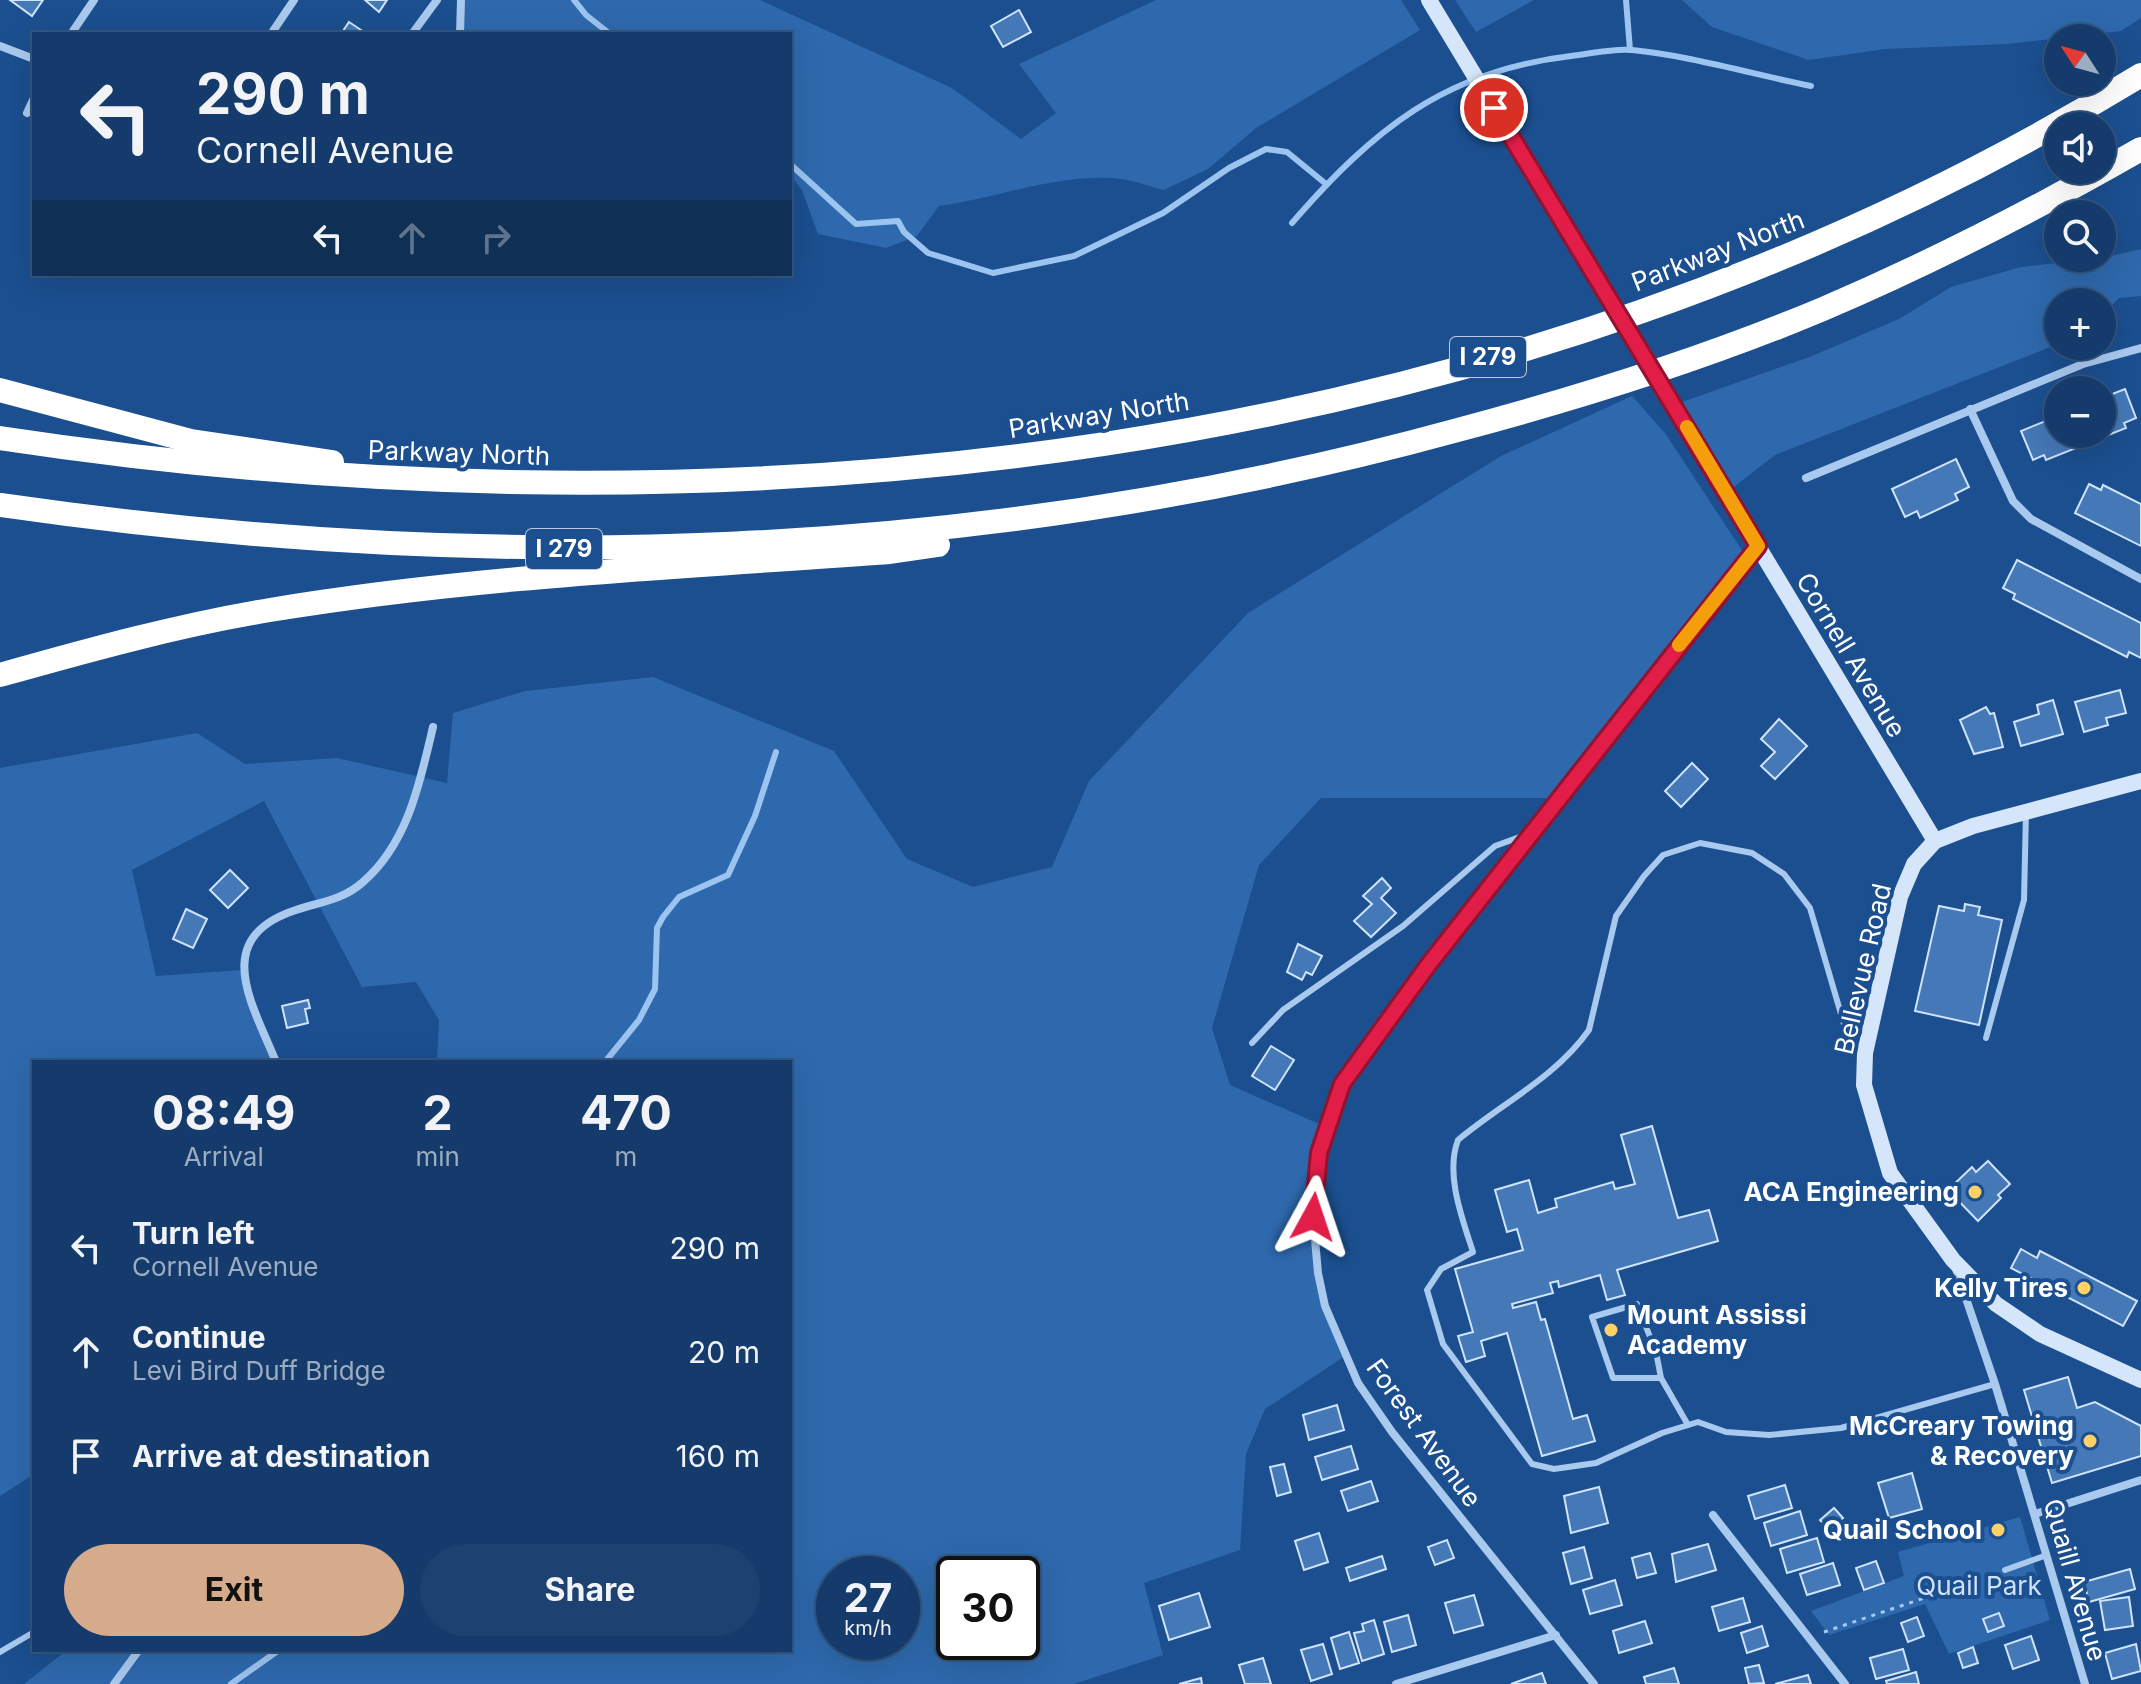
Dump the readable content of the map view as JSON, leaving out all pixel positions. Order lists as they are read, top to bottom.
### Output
{
  "streets": {
    "highway": ["Parkway North", "I 279"],
    "street": [
      "Cornell Avenue",
      "Bellevue Road",
      "Forest Avenue",
      "Quaill Avenue"
    ]
  },
  "crossings": [
    ["Cornell Avenue", "Bellevue Road"],
    ["Cornell Avenue", "Forest Avenue"],
    ["Bellevue Road", "Quaill Avenue"]
  ],
  "parks": ["Quail Park"],
  "places": [
    "ACA Engineering",
    "Kelly Tires",
    "Mount Assissi Academy",
    "McCreary Towing & Recovery",
    "Quail School"
  ],
  "north": "top left",
  "page": {
    "map_buttons": ["+", "−"],
    "turn": ["290 m", "Cornell Avenue"],
    "eta": [
      "08:49",
      "Arrival",
      "2",
      "min",
      "470",
      "m"
    ],
    "list": [
      {
        "name": "Turn left",
        "note": "Cornell Avenue",
        "value": "290 m"
      },
      {
        "name": "Continue",
        "note": "Levi Bird Duff Bridge",
        "value": "20 m"
      },
      {
        "name": "Arrive at destination",
        "value": "160 m"
      }
    ],
    "buttons": ["Exit", "Share"],
    "speed": "27 km/h",
    "limit": "30"
  }
}
